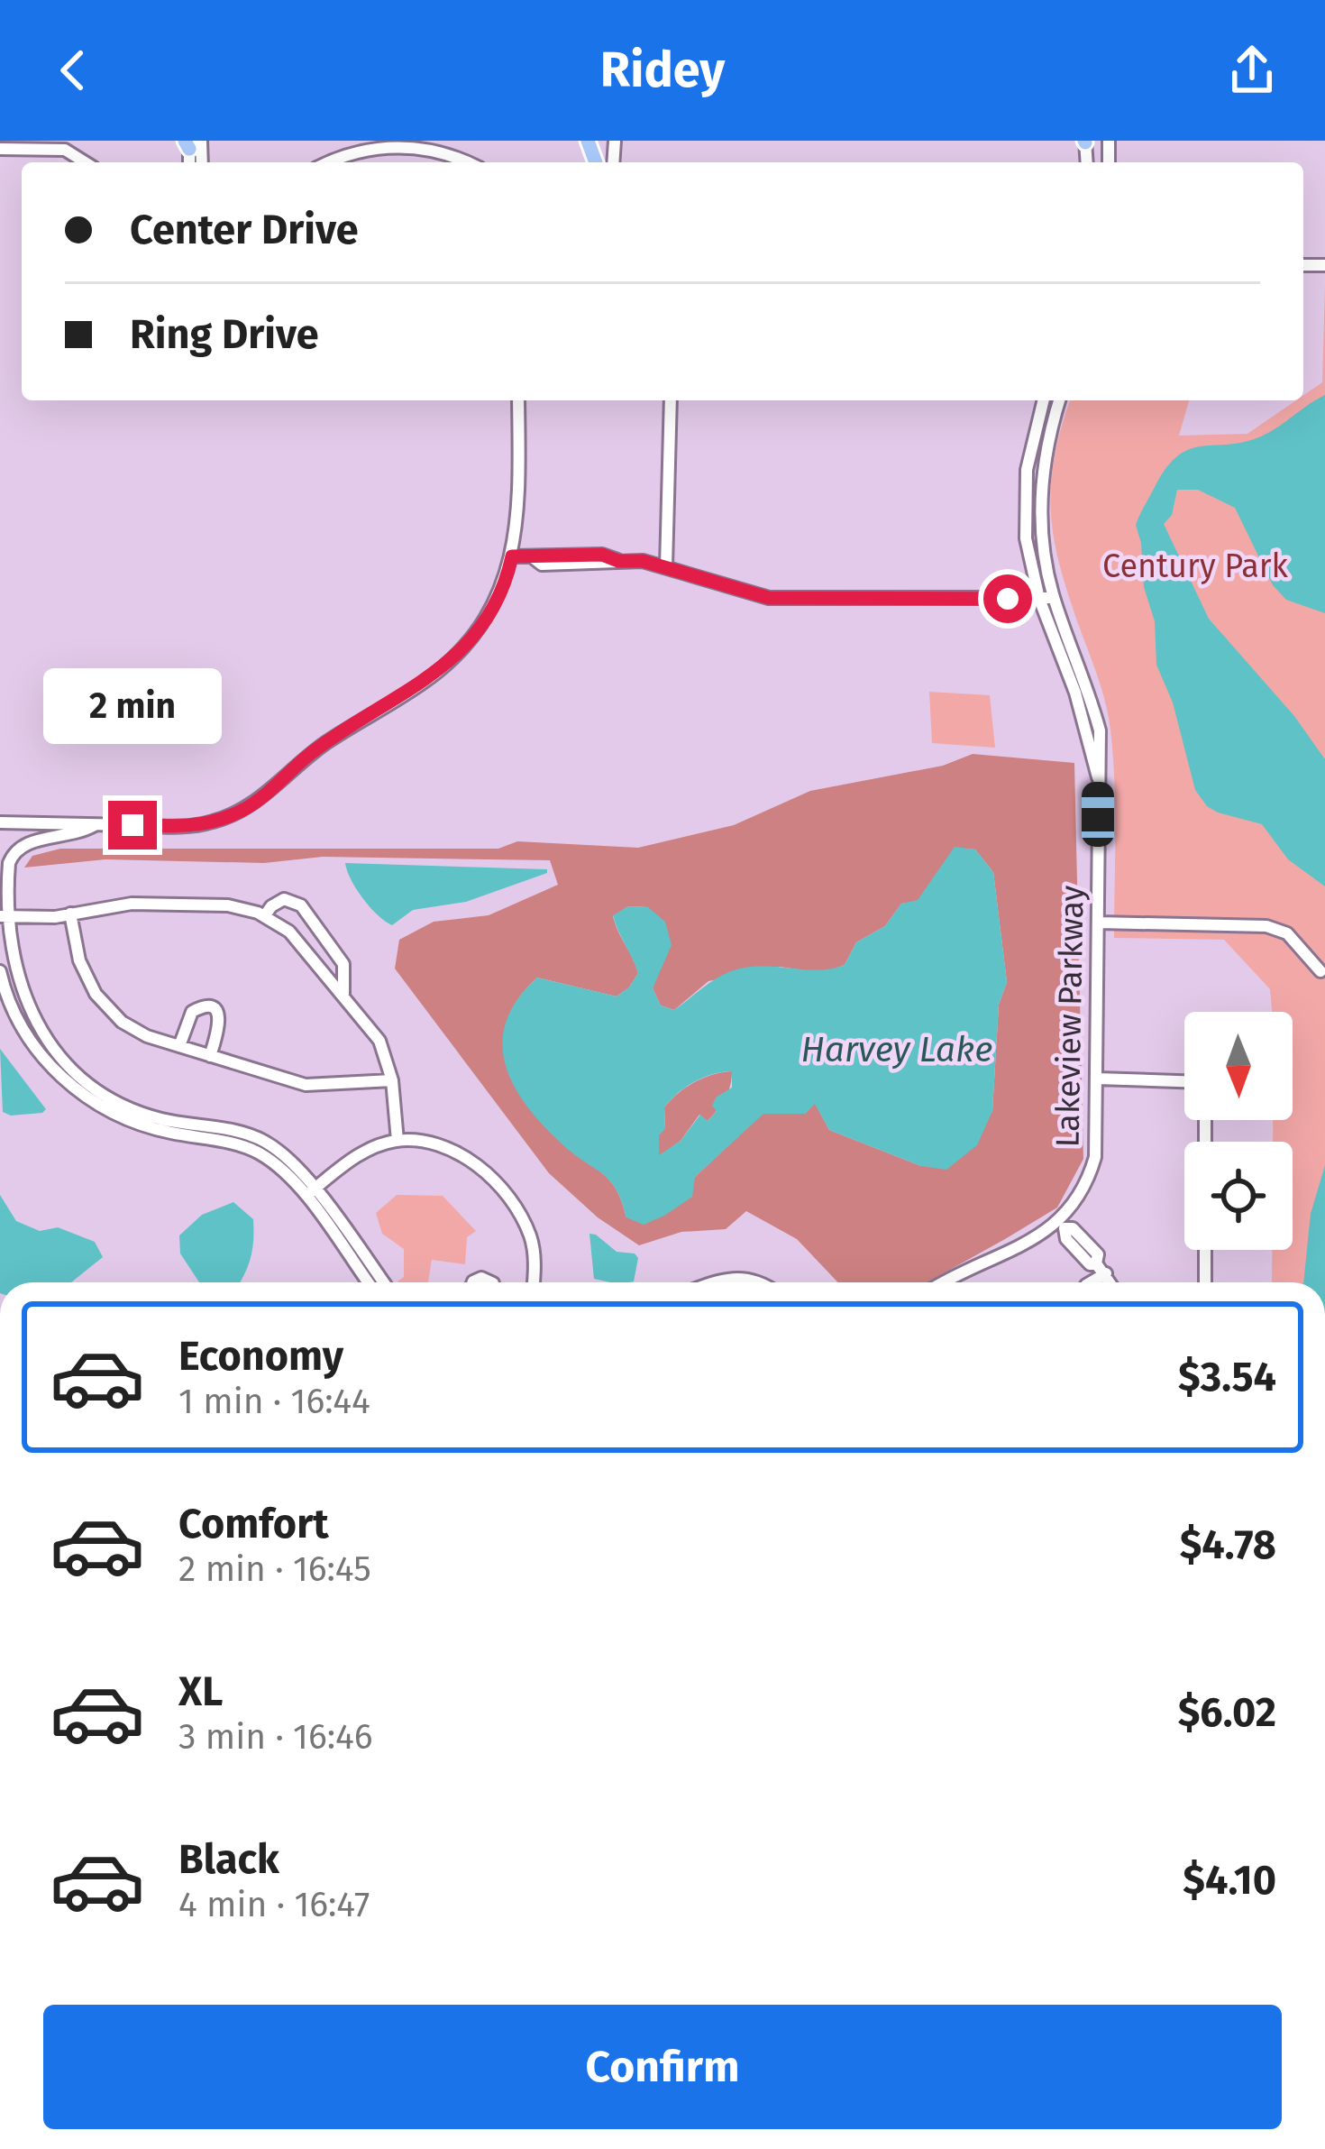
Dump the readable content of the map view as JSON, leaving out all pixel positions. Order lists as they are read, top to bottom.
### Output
{
  "streets": {
    "street": ["Lakeview Parkway"]
  },
  "water": ["Harvey Lake"],
  "parks": ["Century Park"],
  "north": "bottom",
  "page": {
    "header": "Ridey",
    "banner": ["Center Drive", "Ring Drive"],
    "bubble": "2 min",
    "list": [
      {
        "name": "Economy",
        "note": "1 min · 16:44",
        "value": "$3.54"
      },
      {
        "name": "Comfort",
        "note": "2 min · 16:45",
        "value": "$4.78"
      },
      {
        "name": "XL",
        "note": "3 min · 16:46",
        "value": "$6.02"
      },
      {
        "name": "Black",
        "note": "4 min · 16:47",
        "value": "$4.10"
      }
    ],
    "buttons": "Confirm"
  }
}
